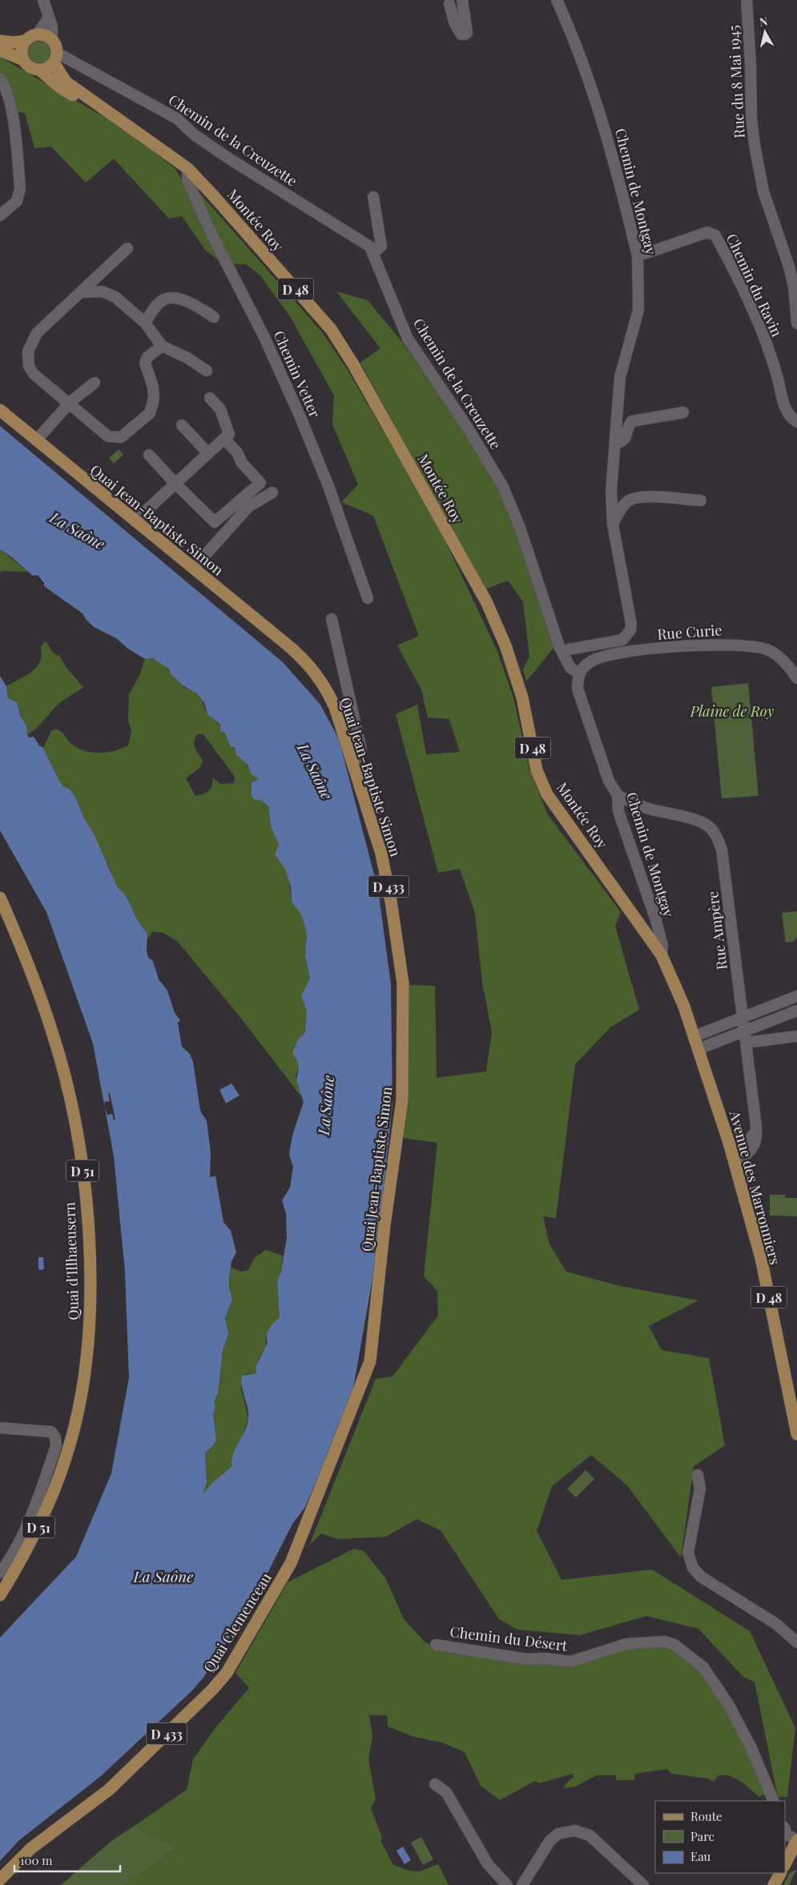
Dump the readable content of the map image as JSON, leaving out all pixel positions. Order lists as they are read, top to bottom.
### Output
{
  "streets": {
    "main road": [
      "Montée Roy",
      "D 48",
      "Quai Jean-Baptiste Simon",
      "D 433",
      "D 51",
      "Avenue des Marronniers",
      "Quai d'Illhaeusern",
      "Quai Clemenceau"
    ],
    "street": [
      "Rue du 8 Mai 1945",
      "Chemin de la Creuzette",
      "Chemin de Montgay",
      "Chemin du Ravin",
      "Chemin Vetter",
      "Rue Curie",
      "Rue Ampère",
      "Chemin du Désert"
    ]
  },
  "crossings": [
    ["Chemin de la Creuzette", "Chemin de Montgay"],
    ["Chemin de la Creuzette", "D 48"],
    ["Chemin de la Creuzette", "Rue Curie"],
    ["Chemin de Montgay", "Montée Roy"],
    ["Chemin de Montgay", "Chemin du Ravin"],
    ["Chemin de Montgay", "Rue Curie"],
    ["Chemin de Montgay", "Rue Ampère"],
    ["Chemin de Montgay", "Avenue des Marronniers"],
    ["Montée Roy", "D 48"],
    ["Montée Roy", "Chemin Vetter"],
    ["Montée Roy", "Avenue des Marronniers"],
    ["Quai Jean-Baptiste Simon", "Quai Clemenceau"],
    ["Rue Ampère", "Avenue des Marronniers"]
  ],
  "water": ["La Saône"],
  "parks": ["Plaine de Roy"],
  "legend": ["Route", "Parc", "Eau"],
  "scale_bar": "100 m",
  "north": "top"
}
